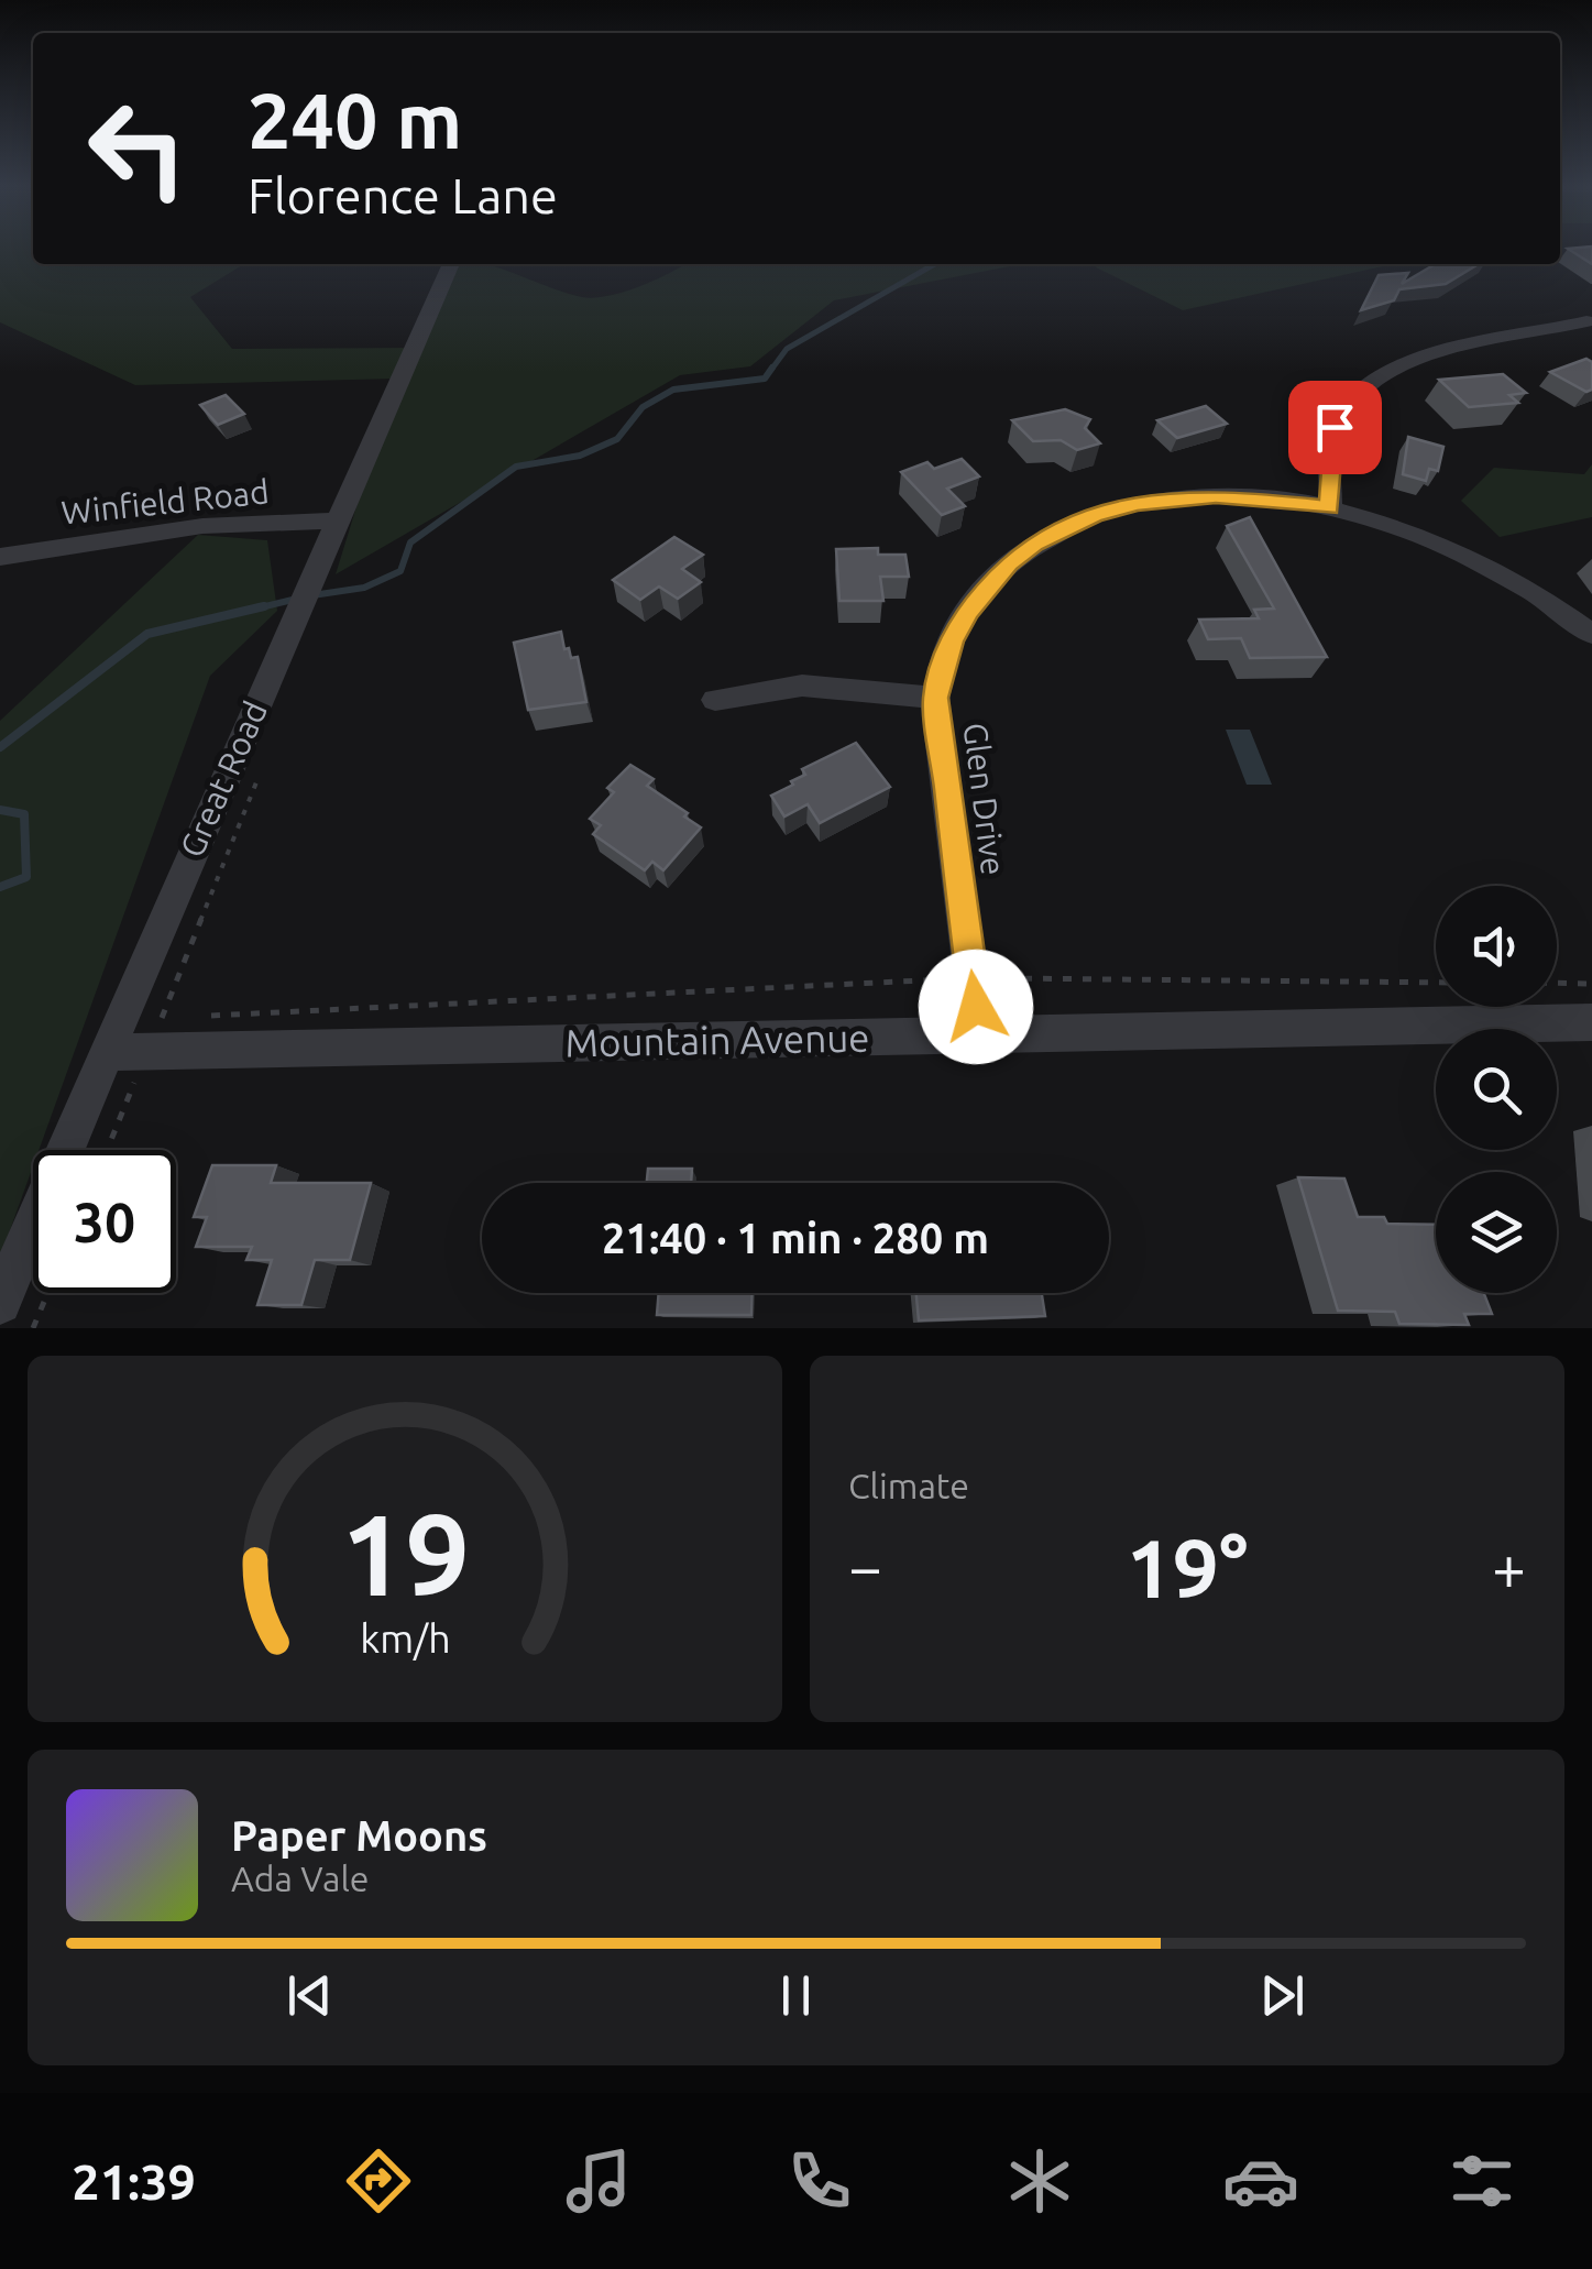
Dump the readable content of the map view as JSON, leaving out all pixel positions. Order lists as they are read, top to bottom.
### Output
{
  "streets": {
    "street": [
      "Winfield Road",
      "Great Road",
      "Glen Drive",
      "Mountain Avenue"
    ]
  },
  "crossings": [
    ["Winfield Road", "Great Road"],
    ["Great Road", "Mountain Avenue"],
    ["Glen Drive", "Mountain Avenue"]
  ],
  "page": {
    "turn": ["240 m", "Florence Lane"],
    "limit": "30",
    "trip": "21:40 · 1 min · 280 m",
    "tile": "Climate",
    "heat": ["−", "19°", "+"],
    "song": ["Paper Moons", "Ada Vale"],
    "tabs": "21:39",
    "gauge": ["19", "km/h"]
  }
}
